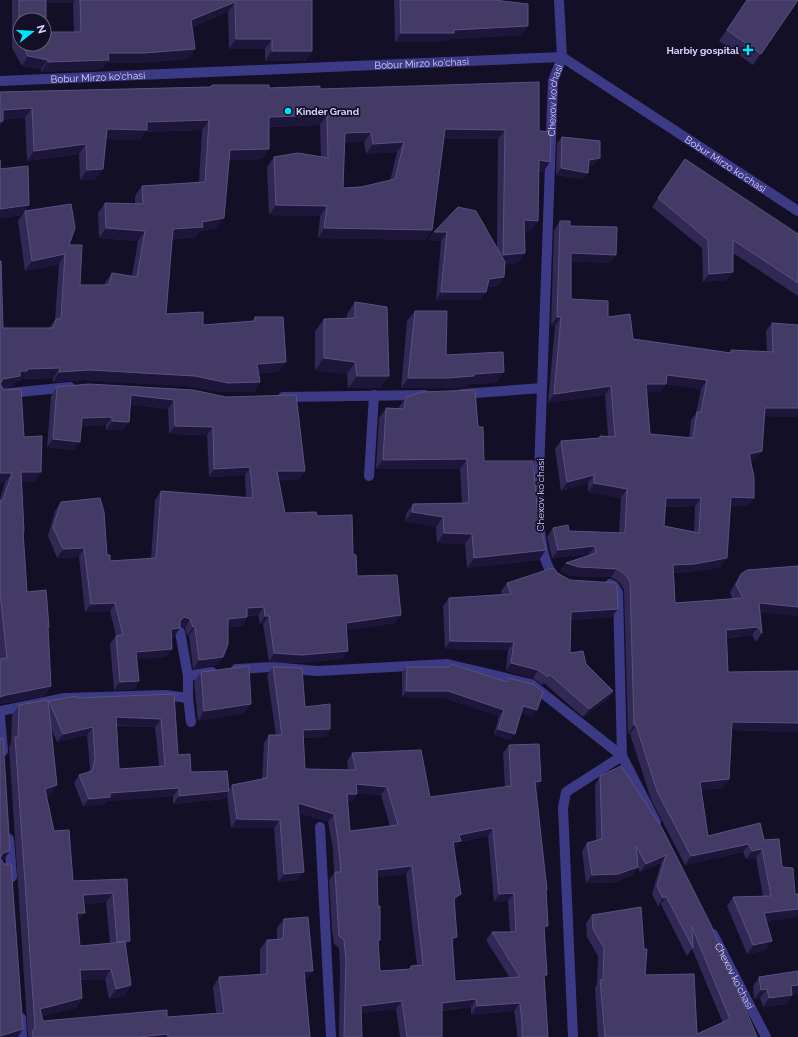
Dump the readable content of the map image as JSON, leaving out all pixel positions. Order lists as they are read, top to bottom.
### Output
{
  "streets": {
    "street": ["Bobur Mirzo ko'chasi", "Chexov ko'chasi"]
  },
  "crossings": [
    ["Bobur Mirzo ko'chasi", "Chexov ko'chasi"]
  ],
  "places": {
    "health": ["Harbiy gospital"],
    "other": ["Kinder Grand"]
  },
  "north": "right"
}
